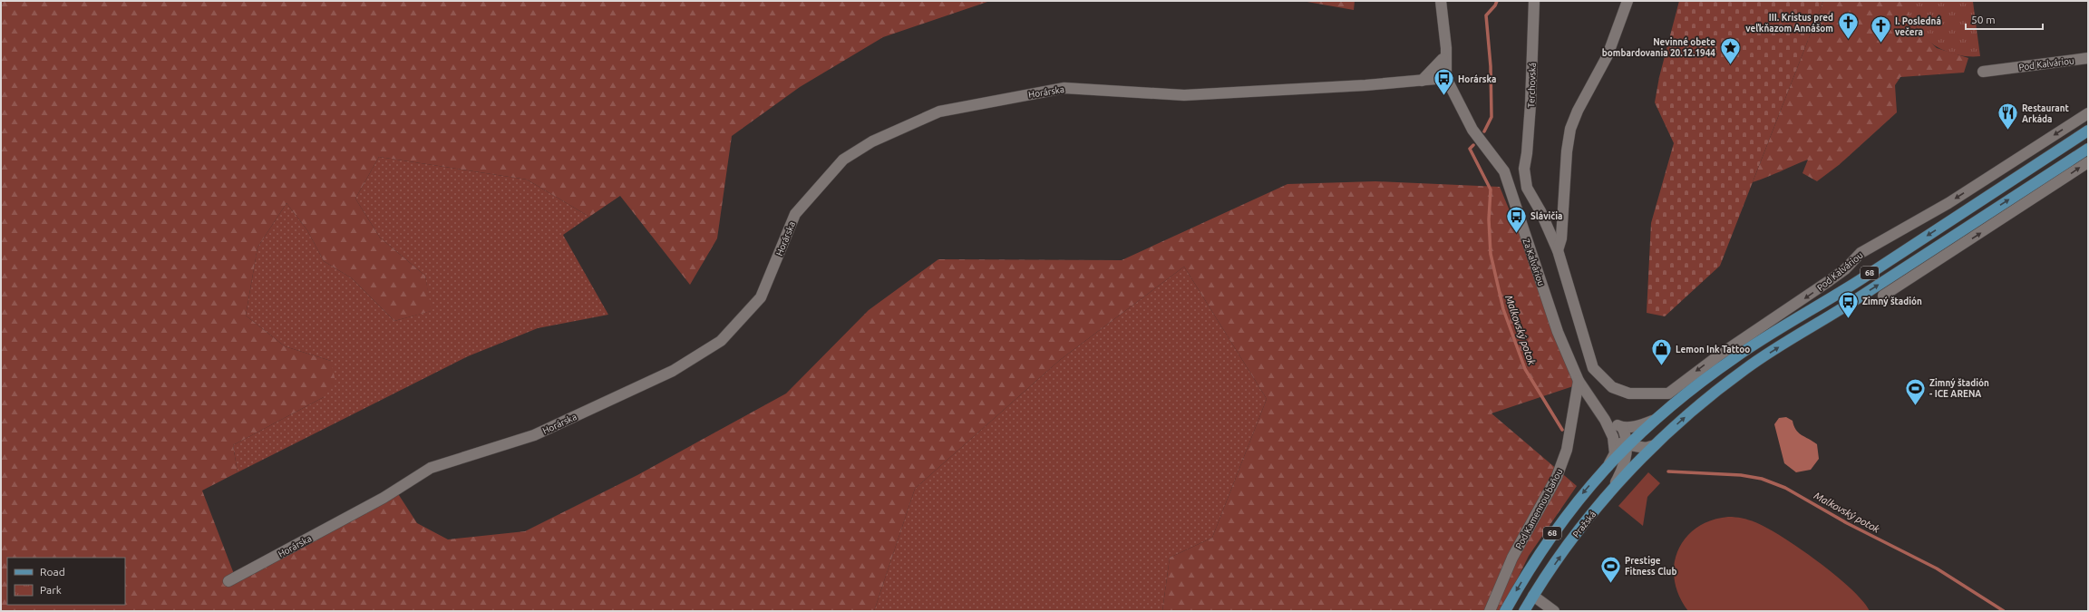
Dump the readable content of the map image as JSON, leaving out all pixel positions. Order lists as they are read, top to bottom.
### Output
{
  "streets": {
    "main road": ["Pod Kalváriou", "68", "Pražská"],
    "street": [
      "Terchovská",
      "Horárska",
      "Za Kalváriou",
      "Pod Kamennou baňou"
    ]
  },
  "crossings": [
    ["Pod Kalváriou", "68"],
    ["Horárska", "Za Kalváriou"],
    ["Za Kalváriou", "Pod Kamennou baňou"],
    ["68", "Pražská"]
  ],
  "water": ["Malkovský potok"],
  "places": {
    "church": ["III. Kristus pred veľkňazom Annášom", "I. Posledná večera"],
    "place": ["Nevinné obete bombardovania 20.12.1944"],
    "bus stop": ["Horárska", "Slávičia", "Zimný štadión"],
    "restaurant": ["Restaurant Arkáda"],
    "shop": ["Lemon Ink Tattoo"],
    "sports": ["Zimný štadión - ICE ARENA", "Prestige Fitness Club"]
  },
  "legend": ["Road", "Park"],
  "scale_bar": "50 m"
}
